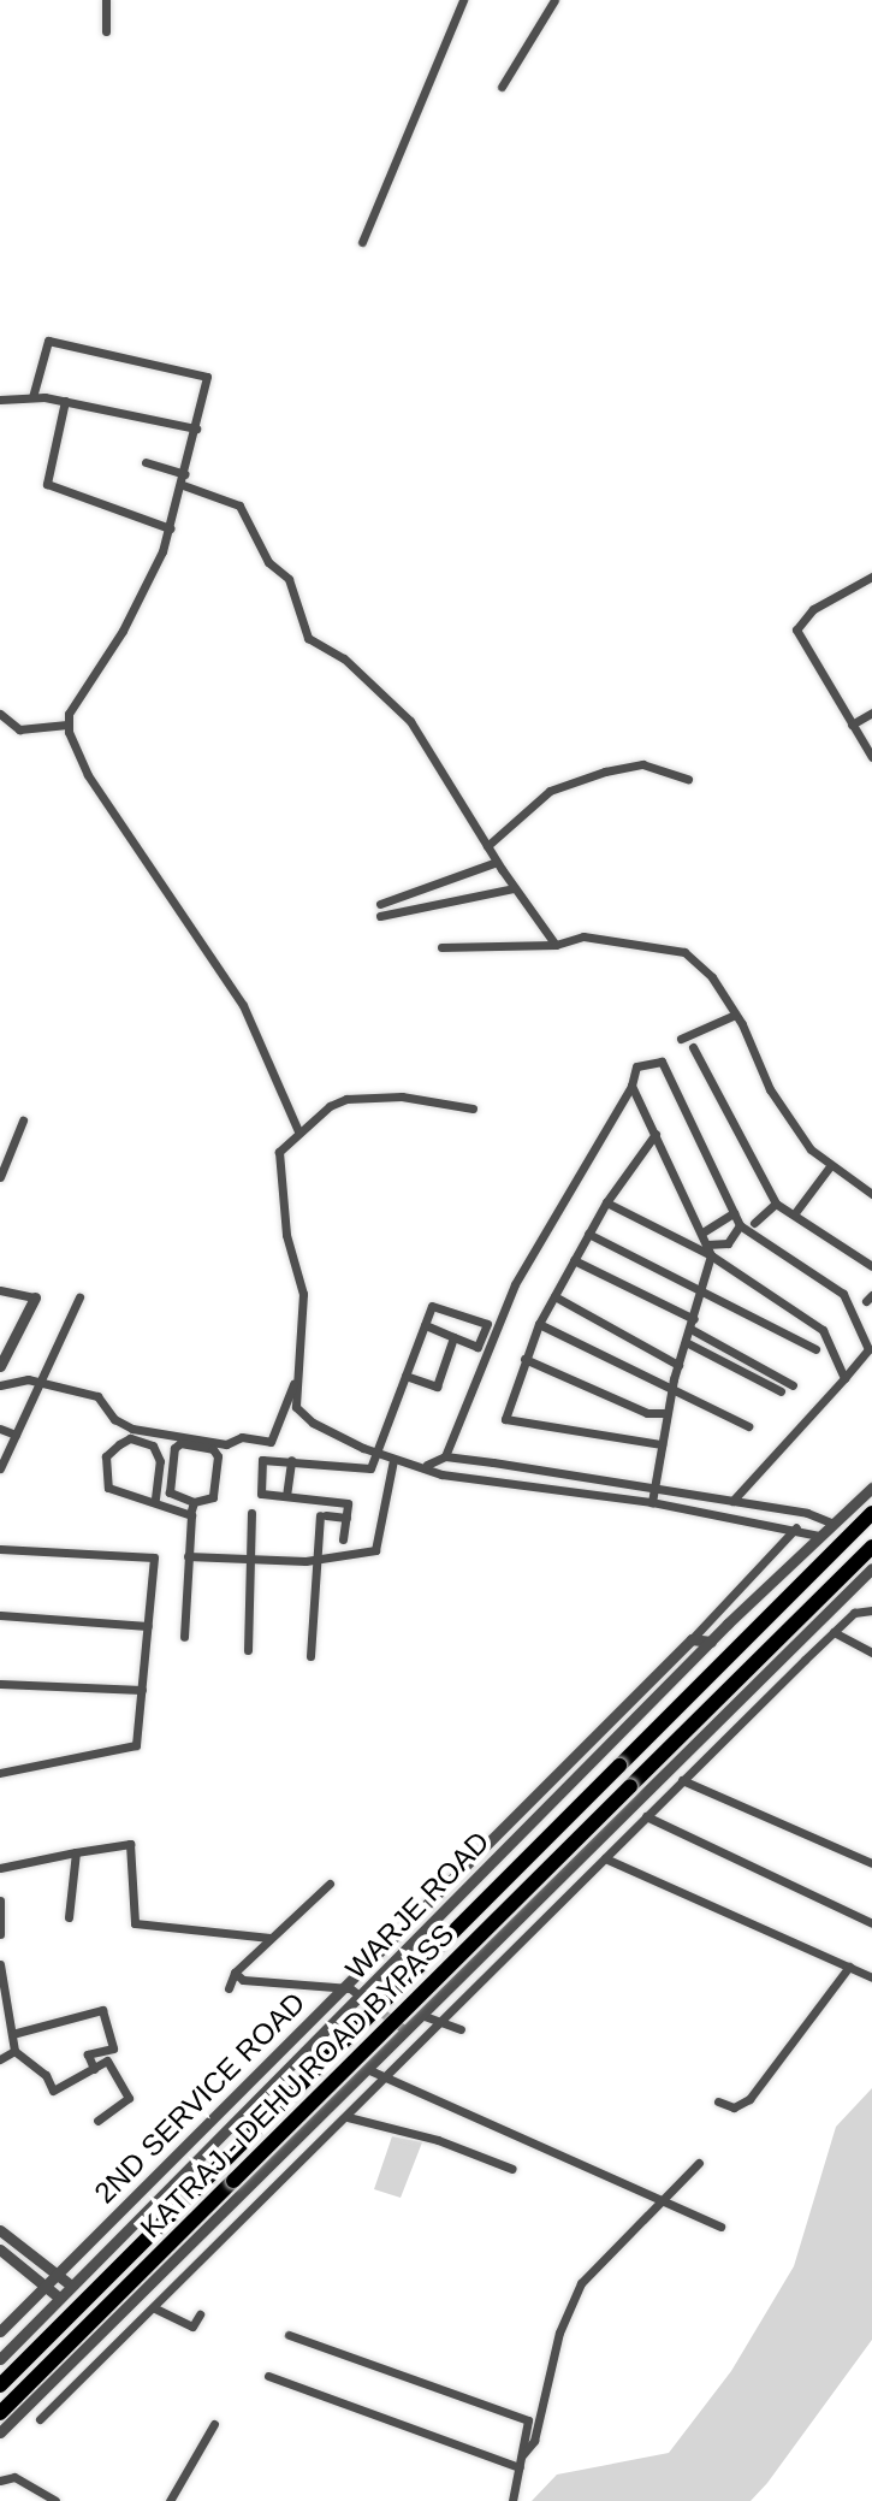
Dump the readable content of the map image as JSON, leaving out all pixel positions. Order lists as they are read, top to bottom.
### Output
{
  "streets": {
    "highway": ["KATRAJ - DEHU ROAD BYPASS"],
    "street": ["WARJE ROAD", "2ND SERVICE ROAD"]
  }
}
